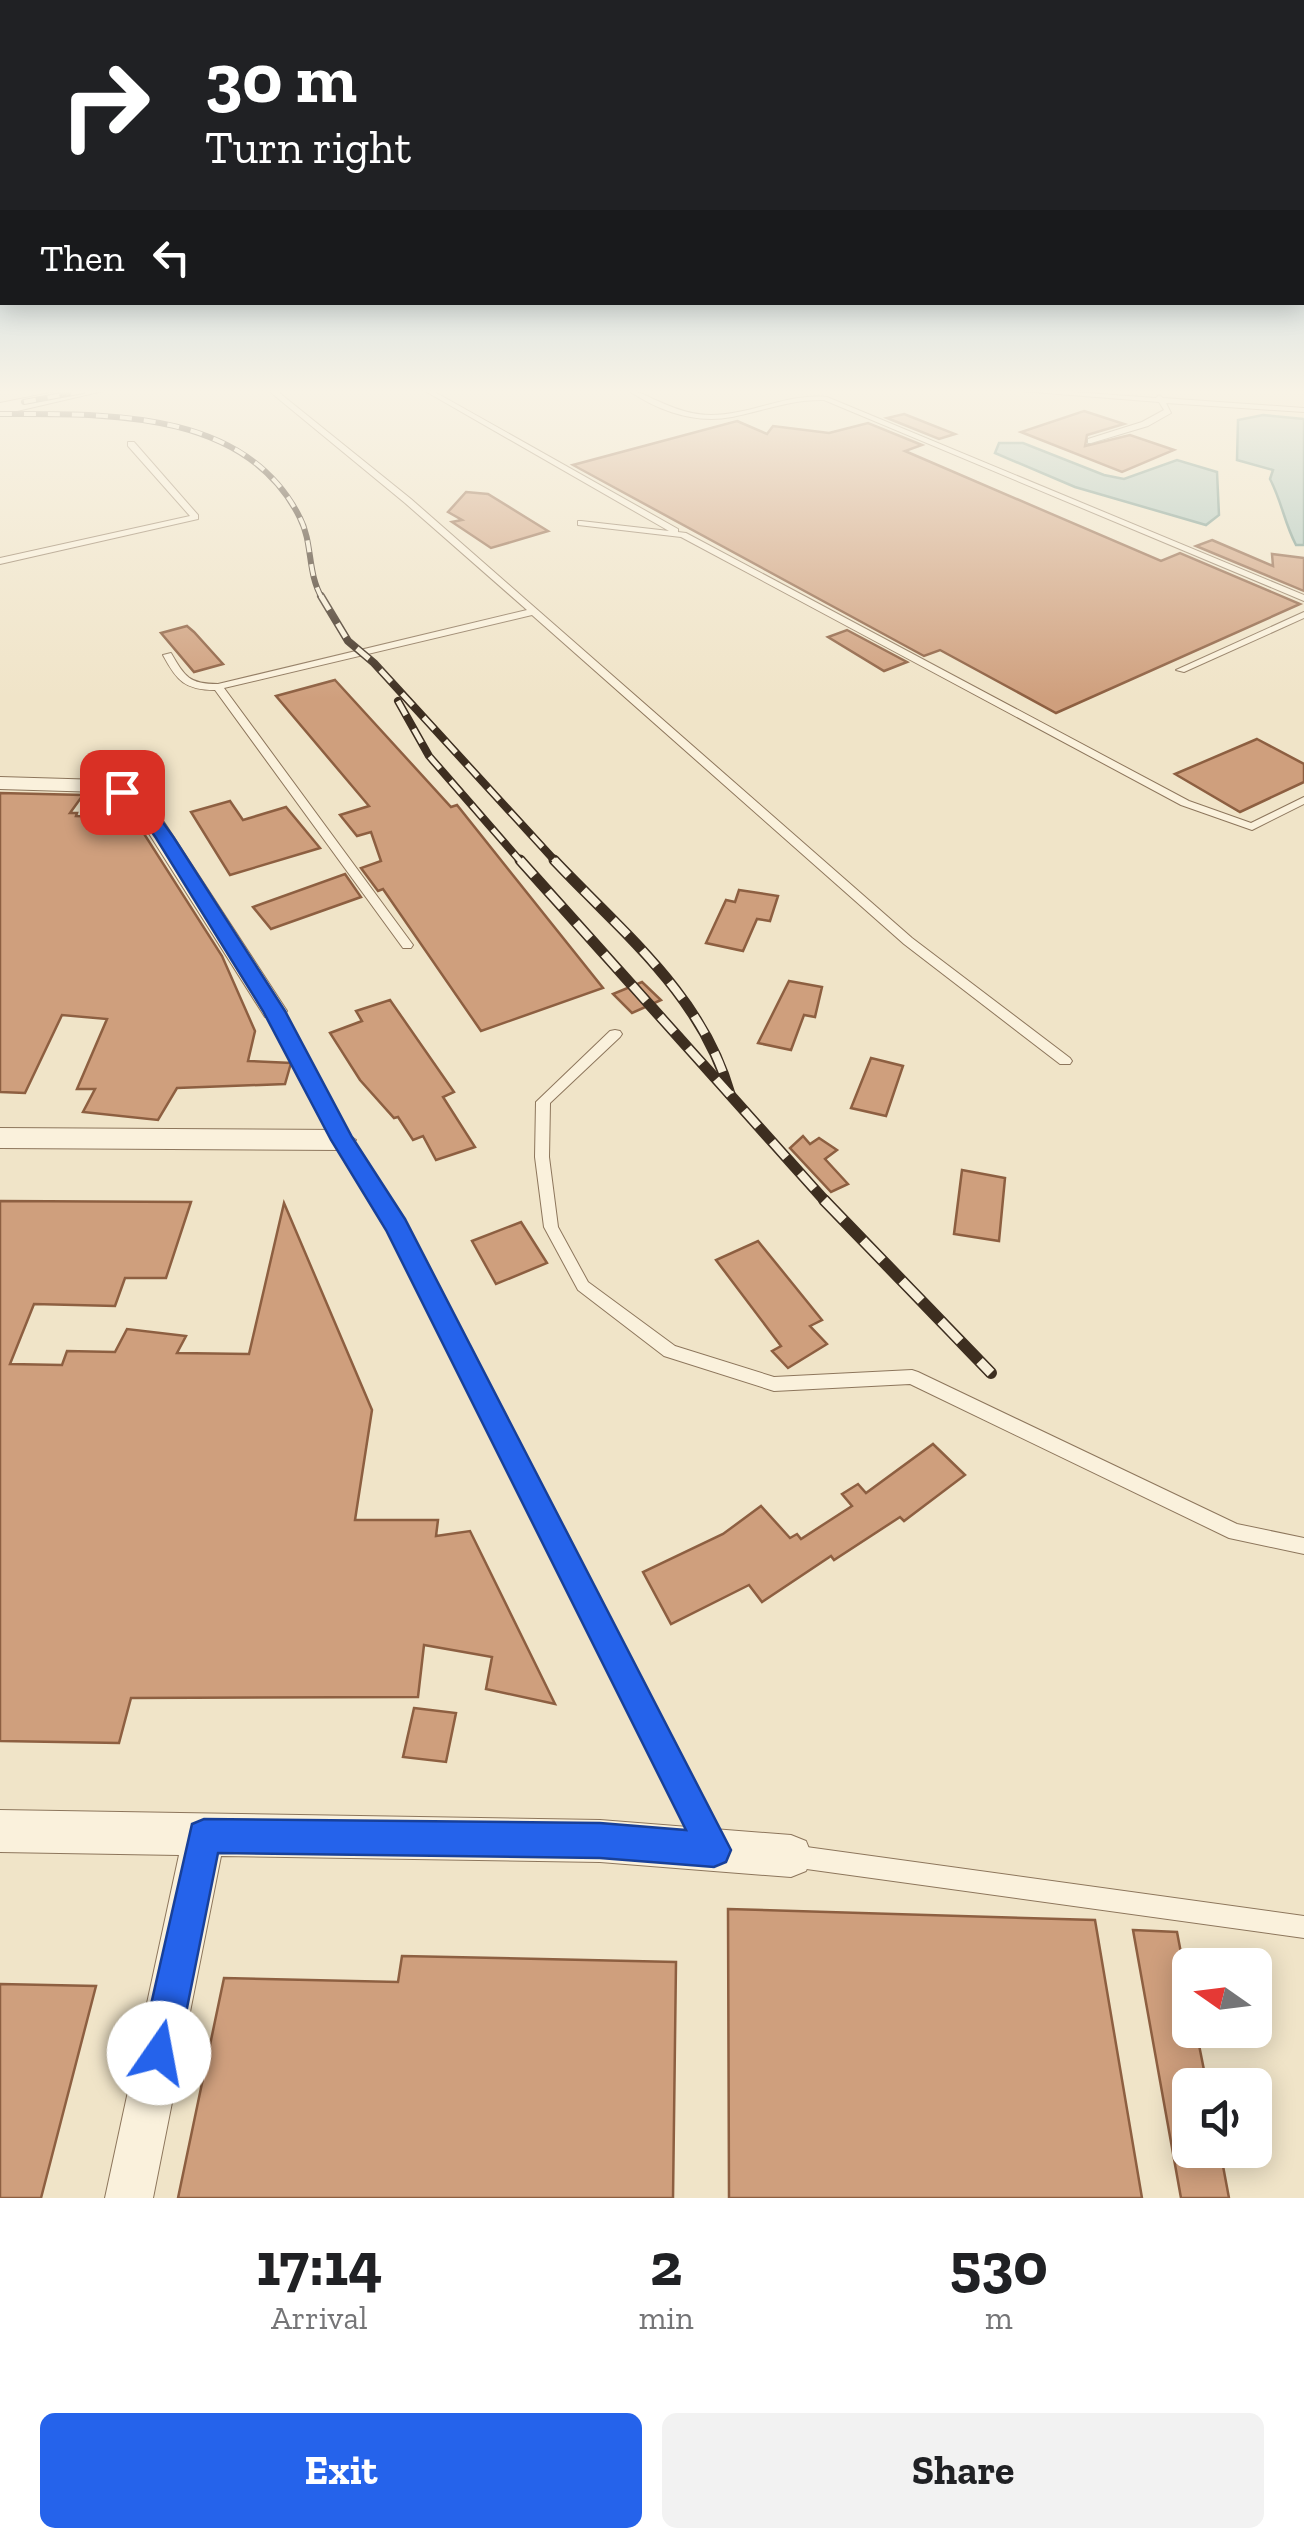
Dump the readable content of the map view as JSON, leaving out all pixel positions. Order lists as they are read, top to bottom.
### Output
{
  "north": "left",
  "page": {
    "turn": ["30 m", "Turn right"],
    "then": "Then",
    "eta": [
      "17:14",
      "Arrival",
      "2",
      "min",
      "530",
      "m"
    ],
    "buttons": ["Exit", "Share"]
  }
}
